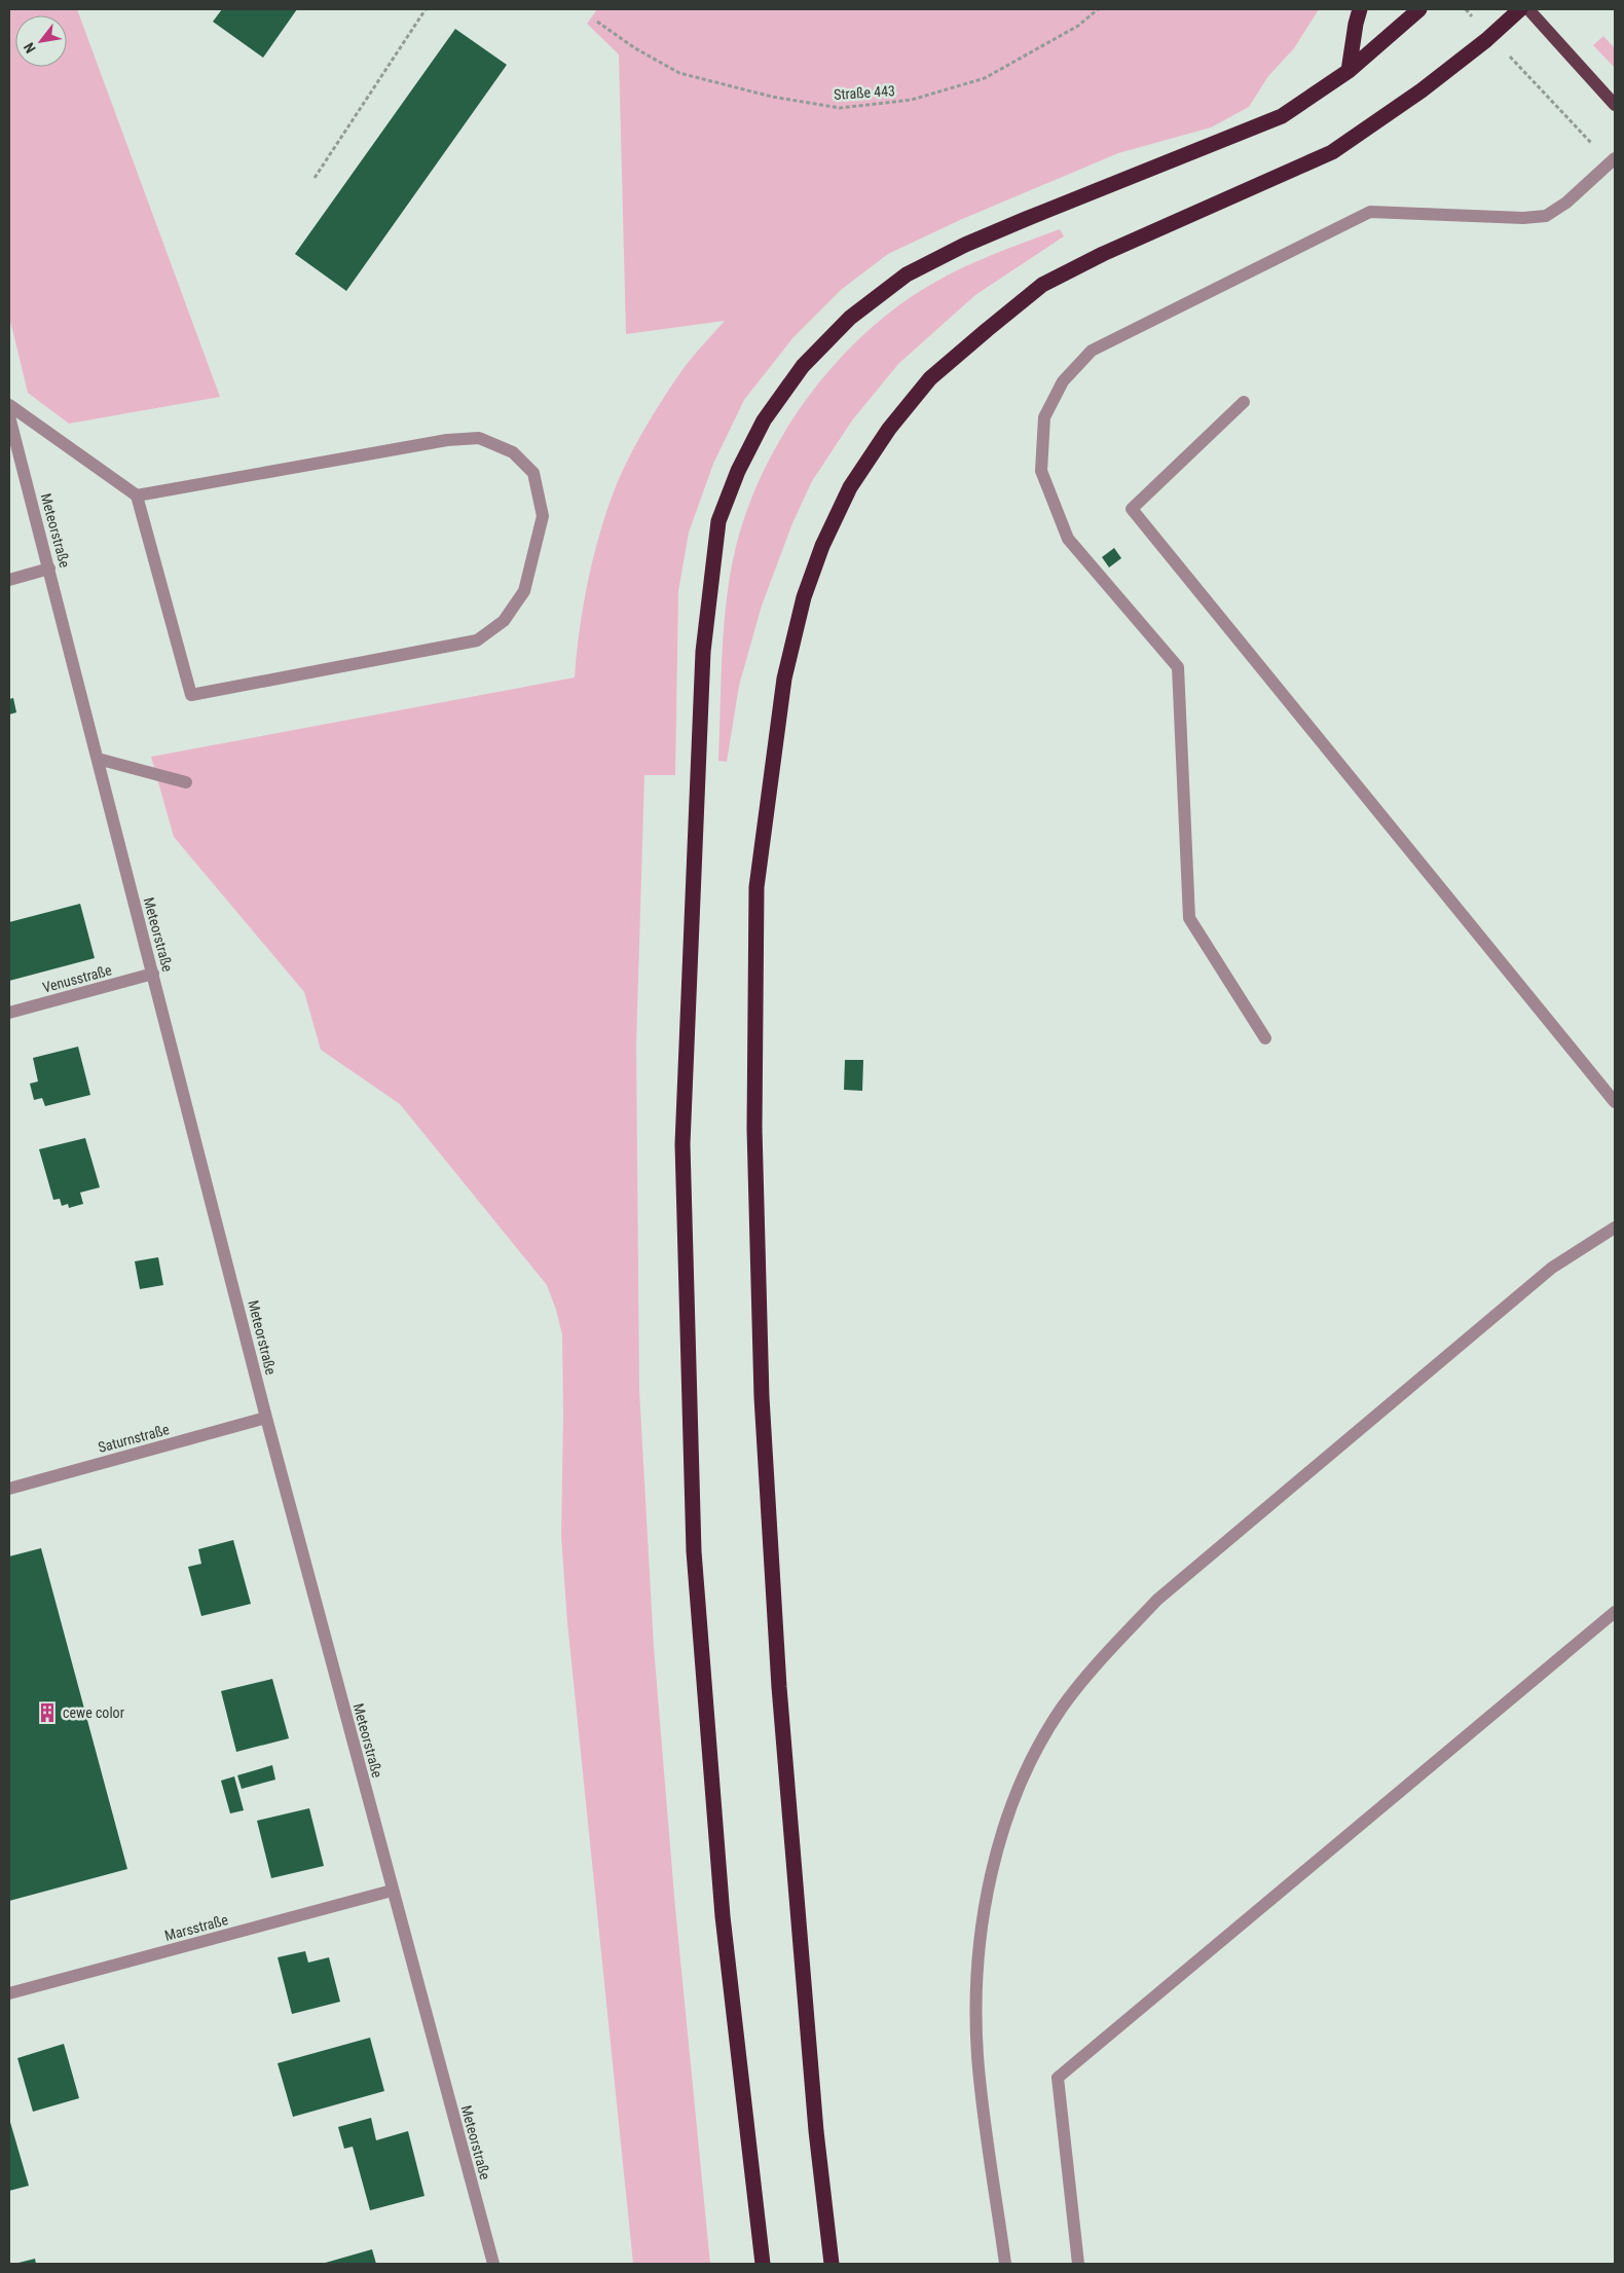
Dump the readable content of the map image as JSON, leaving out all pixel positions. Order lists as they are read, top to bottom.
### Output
{
  "streets": {
    "street": [
      "Meteorstraße",
      "Venusstraße",
      "Saturnstraße",
      "Marsstraße"
    ],
    "path": ["Straße 443"]
  },
  "crossings": [
    ["Meteorstraße", "Venusstraße"],
    ["Meteorstraße", "Saturnstraße"],
    ["Meteorstraße", "Marsstraße"]
  ],
  "places": {
    "building": ["cewe color"]
  },
  "north": "bottom left"
}
